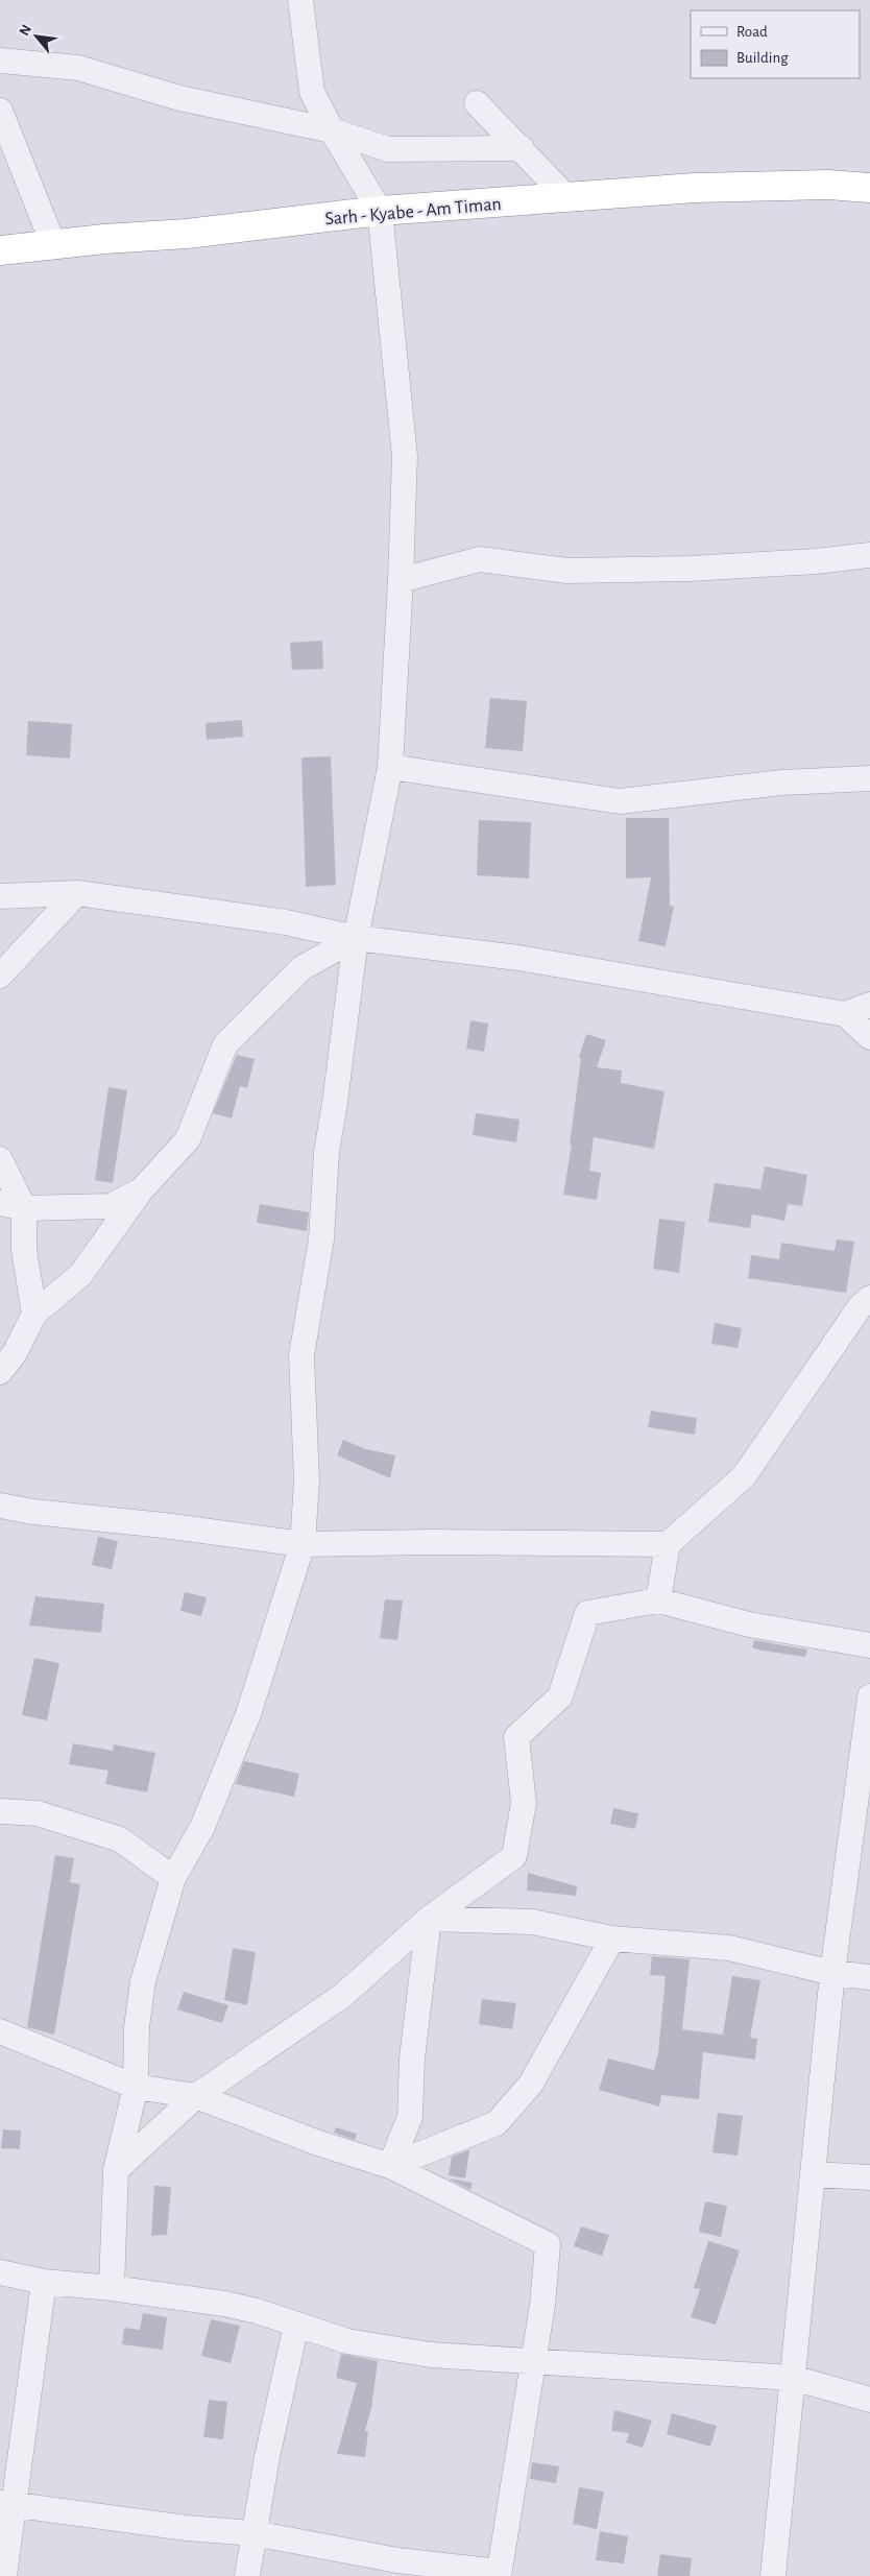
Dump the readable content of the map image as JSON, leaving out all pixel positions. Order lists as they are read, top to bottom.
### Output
{
  "streets": {
    "highway": ["Sarh - Kyabe - Am Timan"]
  },
  "legend": ["Road", "Building"],
  "north": "top left"
}
